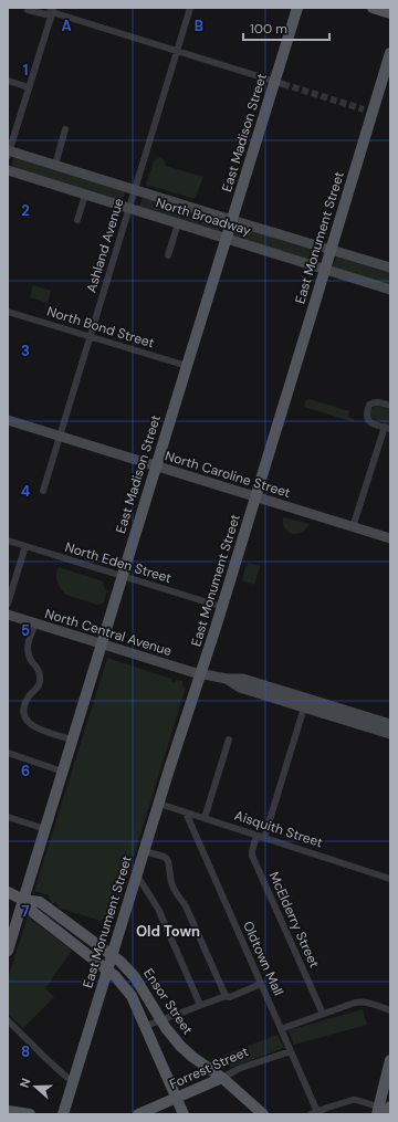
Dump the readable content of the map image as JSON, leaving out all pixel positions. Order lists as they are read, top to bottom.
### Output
{
  "streets": {
    "main road": [
      "East Madison Street",
      "North Broadway",
      "East Monument Street",
      "North Caroline Street",
      "North Central Avenue",
      "Ensor Street",
      "Forrest Street"
    ],
    "street": [
      "Ashland Avenue",
      "North Bond Street",
      "North Eden Street",
      "Aisquith Street",
      "McElderry Street",
      "Oldtown Mall"
    ]
  },
  "crossings": [
    ["East Madison Street", "North Broadway"],
    ["East Madison Street", "North Bond Street"],
    ["East Madison Street", "North Caroline Street"],
    ["East Madison Street", "North Eden Street"],
    ["East Madison Street", "North Central Avenue"],
    ["East Madison Street", "Ensor Street"],
    ["North Broadway", "East Monument Street"],
    ["North Broadway", "Ashland Avenue"],
    ["East Monument Street", "North Caroline Street"],
    ["East Monument Street", "North Eden Street"],
    ["East Monument Street", "North Central Avenue"],
    ["East Monument Street", "Aisquith Street"],
    ["East Monument Street", "Ensor Street"],
    ["Ashland Avenue", "North Bond Street"],
    ["Ashland Avenue", "North Caroline Street"],
    ["Aisquith Street", "McElderry Street"],
    ["Aisquith Street", "Oldtown Mall"],
    ["Oldtown Mall", "Forrest Street"],
    ["Ensor Street", "Forrest Street"]
  ],
  "districts": ["Old Town"],
  "scale_bar": "100 m",
  "north": "left",
  "grid": {
    "columns": ["A", "B"],
    "rows": [
      "1",
      "2",
      "3",
      "4",
      "5",
      "6",
      "7",
      "8"
    ]
  }
}
